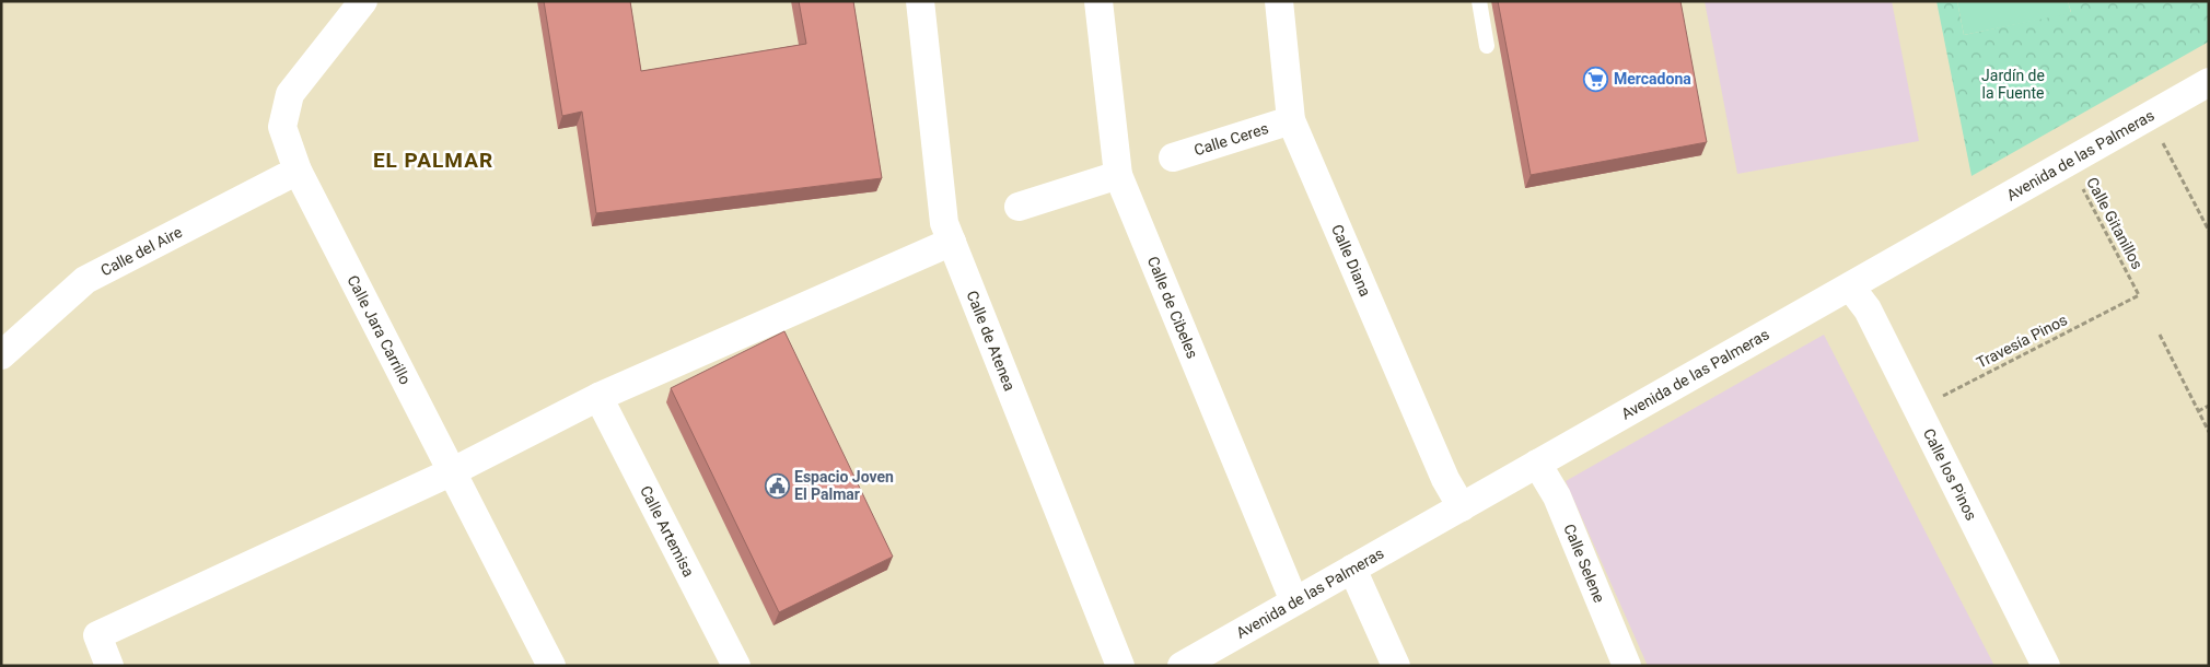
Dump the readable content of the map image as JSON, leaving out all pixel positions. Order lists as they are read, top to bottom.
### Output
{
  "streets": {
    "street": [
      "Calle Ceres",
      "Avenida de las Palmeras",
      "Calle del Aire",
      "Calle Diana",
      "Calle de Cibeles",
      "Calle Jara Carrillo",
      "Calle de Atenea",
      "Calle los Pinos",
      "Calle Artemisa",
      "Calle Selene"
    ],
    "path": ["Calle Gitanillos", "Travesía Pinos"]
  },
  "crossings": [
    ["Calle Ceres", "Calle Diana"],
    ["Avenida de las Palmeras", "Calle Gitanillos"],
    ["Avenida de las Palmeras", "Calle Diana"],
    ["Avenida de las Palmeras", "Calle de Cibeles"],
    ["Avenida de las Palmeras", "Calle los Pinos"],
    ["Avenida de las Palmeras", "Calle Selene"],
    ["Calle Gitanillos", "Travesía Pinos"],
    ["Calle del Aire", "Calle Jara Carrillo"],
    ["Travesía Pinos", "Calle los Pinos"]
  ],
  "districts": ["EL PALMAR"],
  "parks": ["Jardín de la Fuente"],
  "places": {
    "supermarket": ["Mercadona"],
    "public building": ["Espacio Joven El Palmar"]
  }
}
